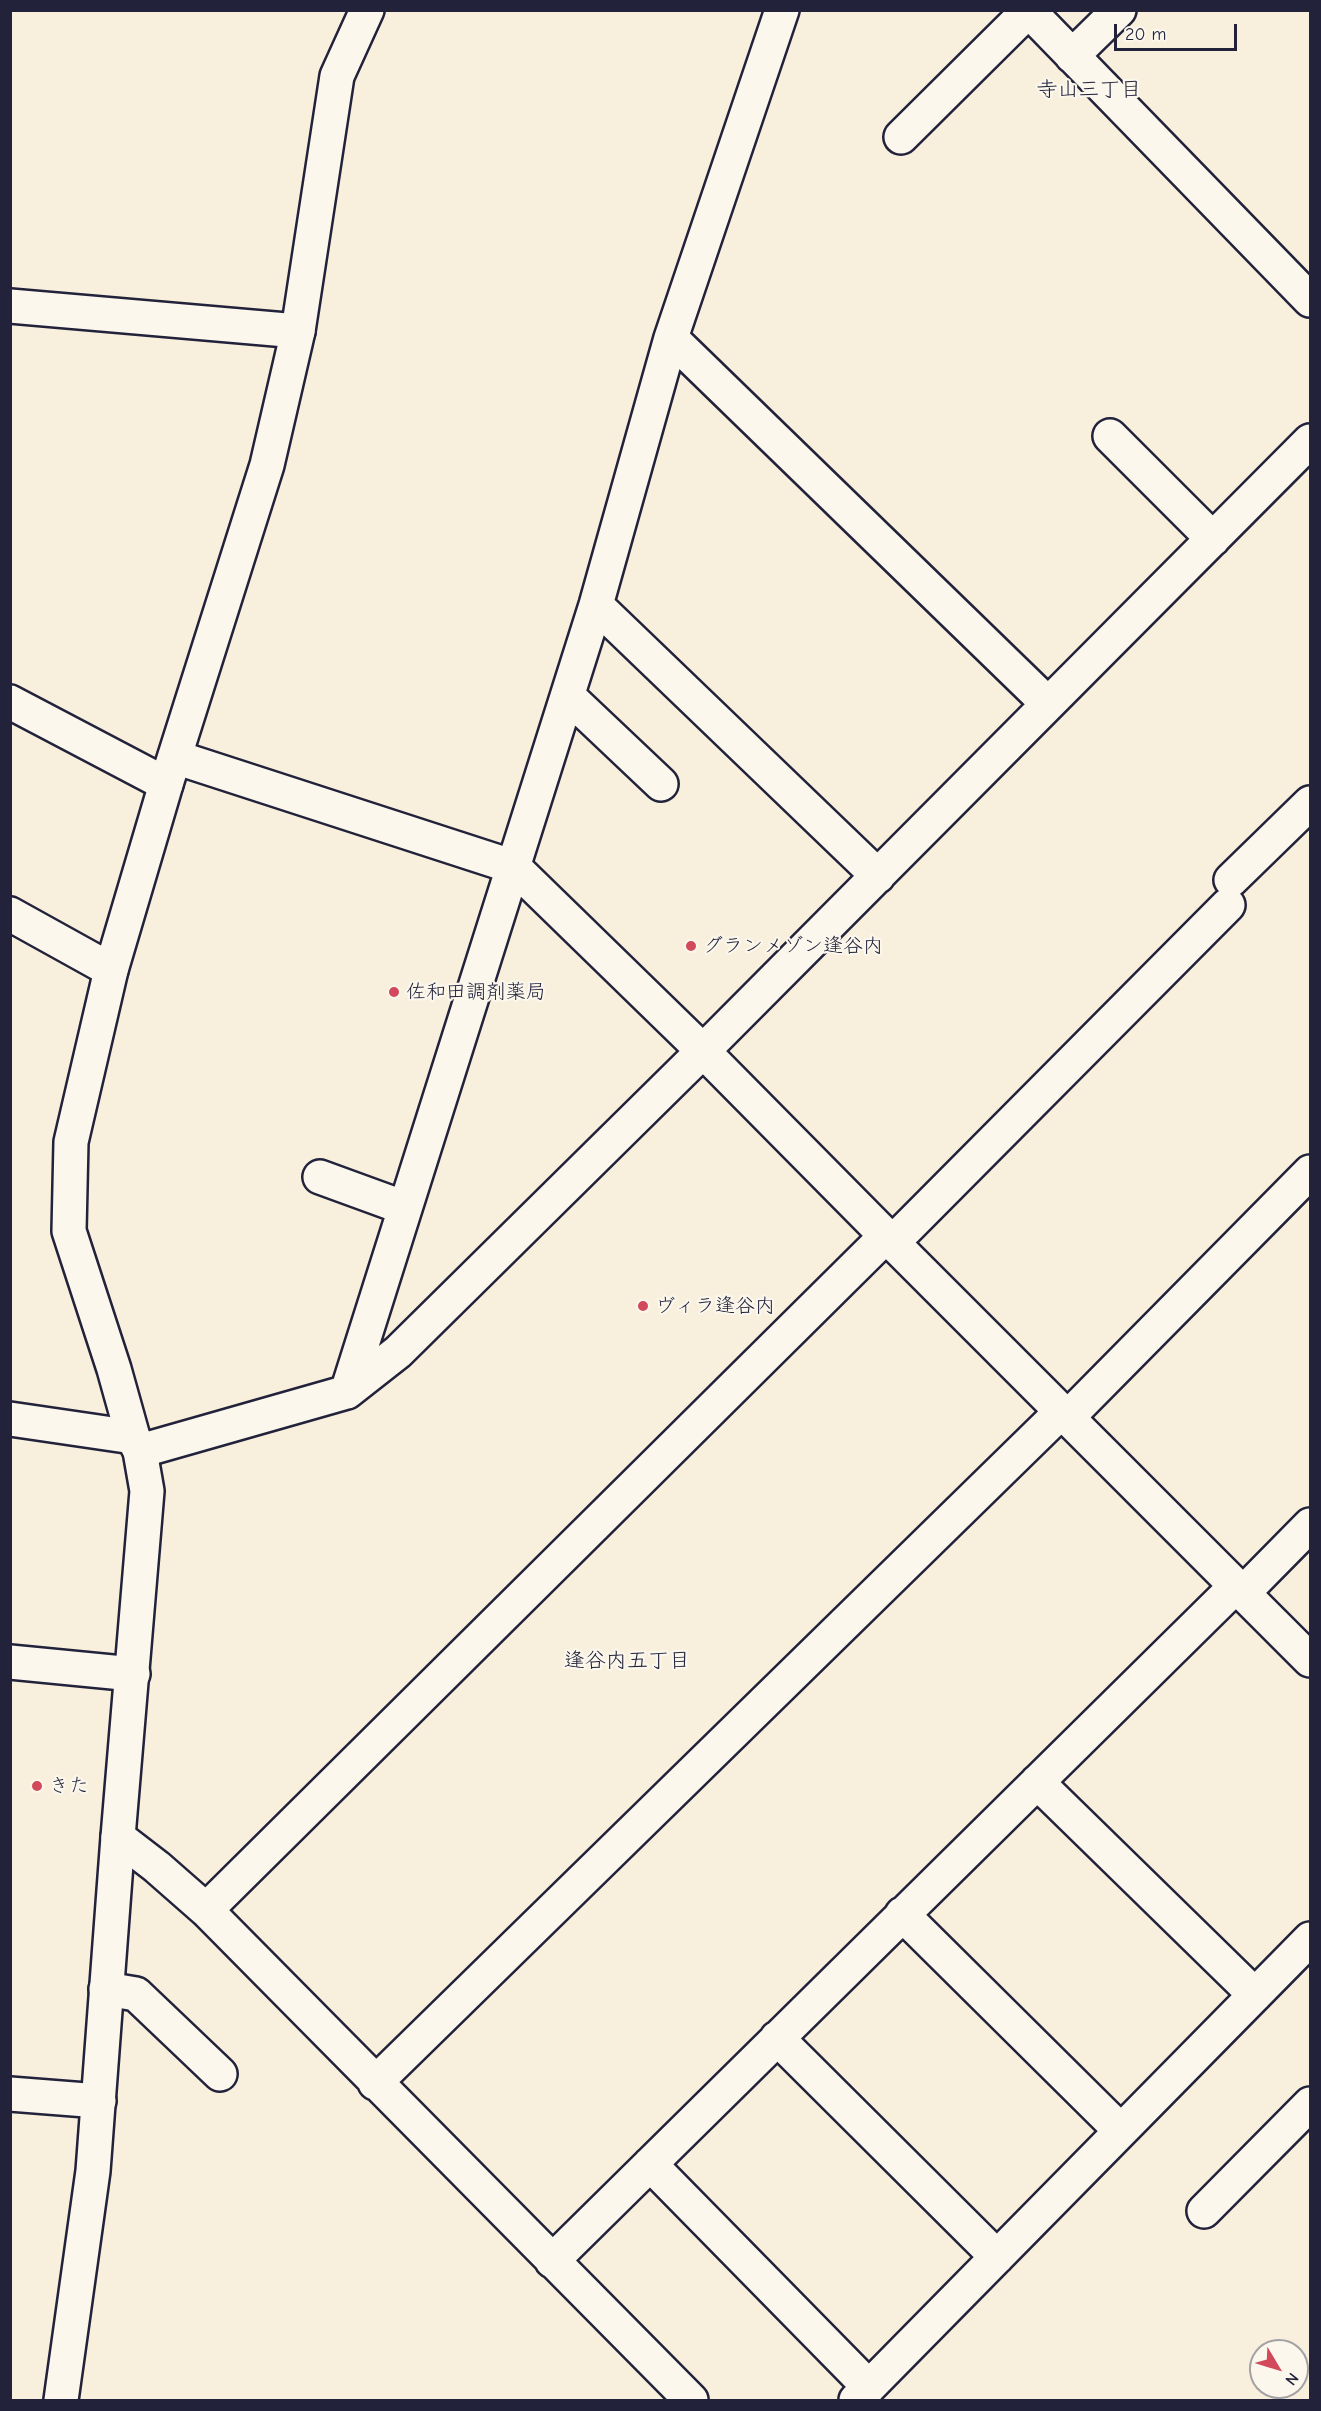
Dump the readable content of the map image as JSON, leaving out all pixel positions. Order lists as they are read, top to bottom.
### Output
{
  "districts": ["寺山三丁目", "逢谷内五丁目"],
  "places": [
    "グランメゾン逢谷内",
    "佐和田調剤薬局",
    "ヴィラ逢谷内",
    "きた"
  ],
  "scale_bar": "20 m",
  "north": "bottom right"
}
